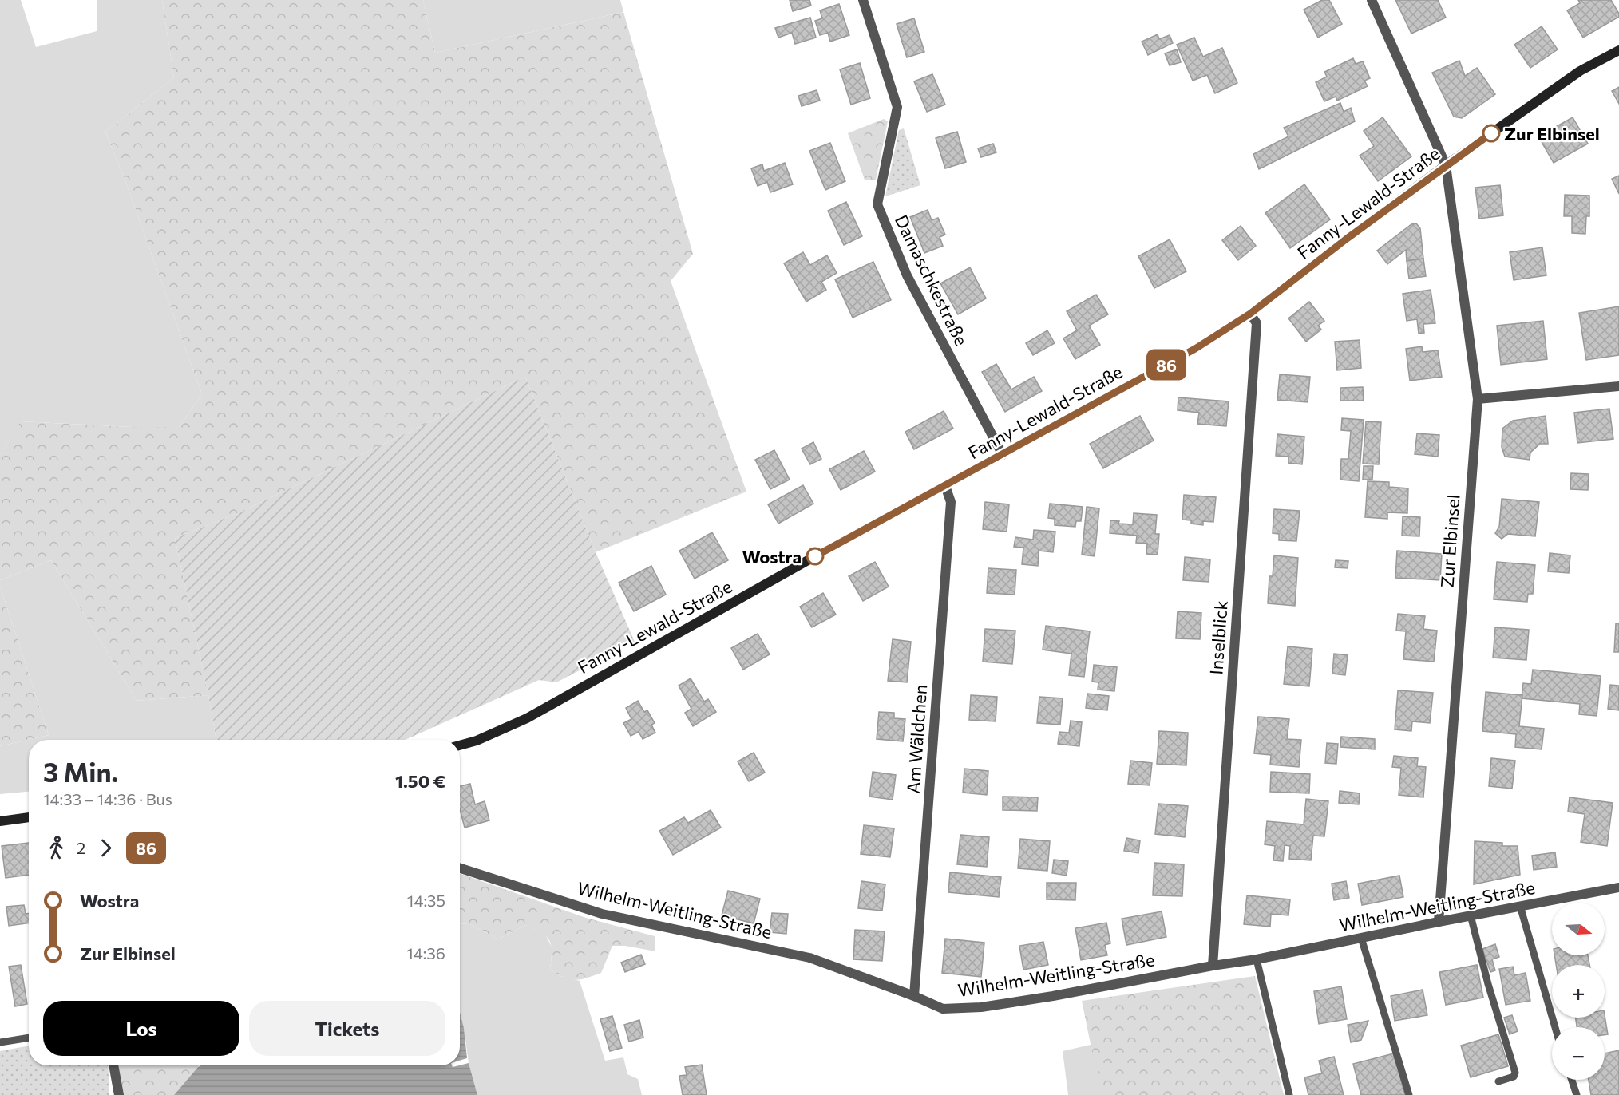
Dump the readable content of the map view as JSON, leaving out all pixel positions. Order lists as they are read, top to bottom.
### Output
{
  "streets": {
    "street": [
      "Fanny-Lewald-Straße",
      "Damaschkestraße",
      "Zur Elbinsel",
      "Inselblick",
      "Am Wäldchen",
      "Wilhelm-Weitling-Straße"
    ]
  },
  "crossings": [
    ["Fanny-Lewald-Straße", "Damaschkestraße"],
    ["Fanny-Lewald-Straße", "Zur Elbinsel"],
    ["Fanny-Lewald-Straße", "Inselblick"],
    ["Fanny-Lewald-Straße", "Am Wäldchen"],
    ["Zur Elbinsel", "Wilhelm-Weitling-Straße"],
    ["Inselblick", "Wilhelm-Weitling-Straße"],
    ["Am Wäldchen", "Wilhelm-Weitling-Straße"]
  ],
  "places": ["Zur Elbinsel", "Wostra"],
  "lines": ["bus line 86"],
  "north": "right",
  "page": {
    "on_map": "86",
    "heading": ["3 Min.", "14:33 – 14:36 · Bus", "1.50 €"],
    "legs": ["2", "86"],
    "list": [
      {
        "name": "Wostra",
        "value": "14:35"
      },
      {
        "name": "Zur Elbinsel",
        "value": "14:36"
      }
    ],
    "map_buttons": ["+", "−"],
    "buttons": ["Los", "Tickets"]
  }
}
